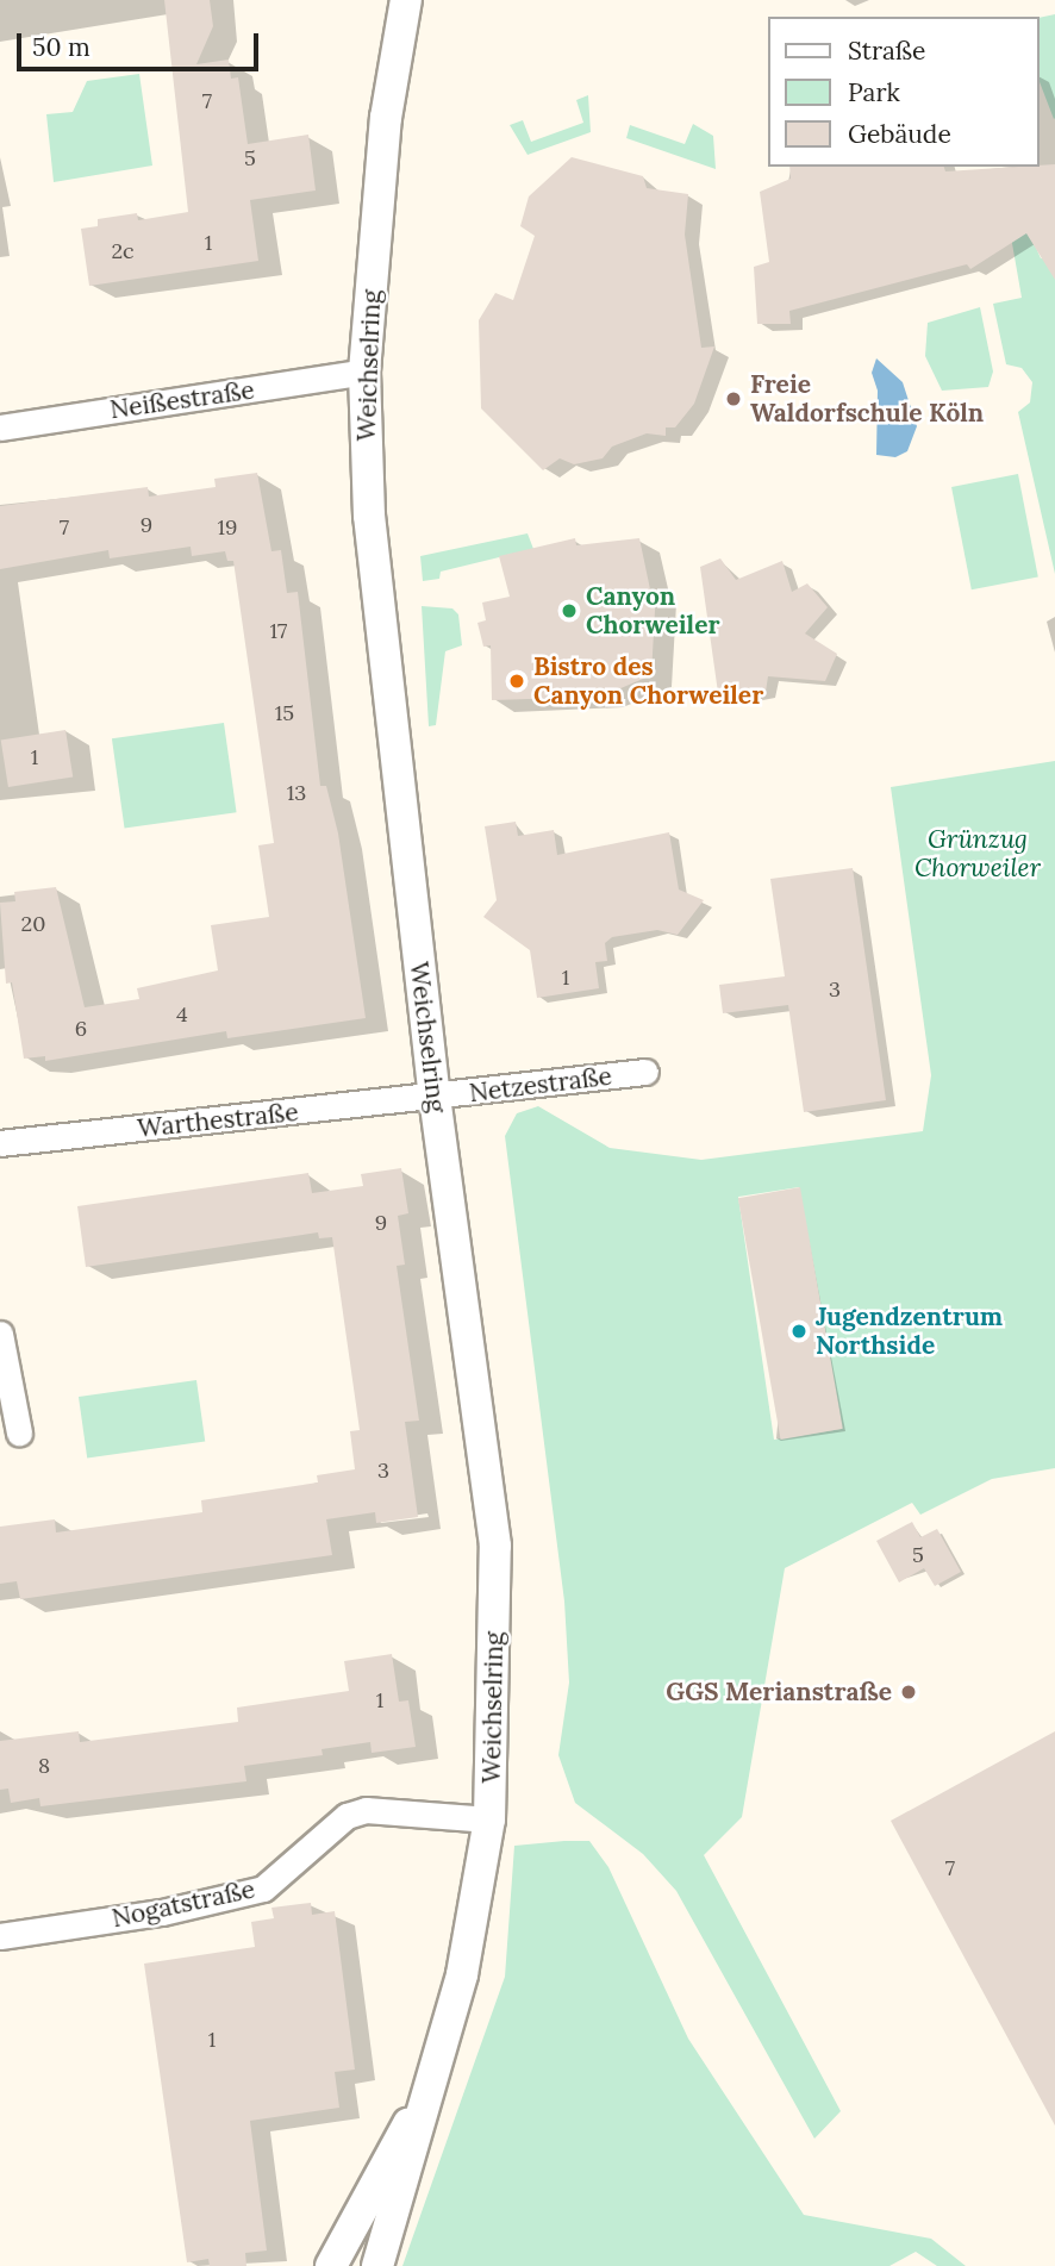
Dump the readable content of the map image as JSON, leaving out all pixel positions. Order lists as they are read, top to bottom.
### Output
{
  "streets": {
    "street": [
      "Weichselring",
      "Neißestraße",
      "Netzestraße",
      "Warthestraße",
      "Nogatstraße"
    ]
  },
  "crossings": [
    ["Weichselring", "Neißestraße"],
    ["Weichselring", "Netzestraße"],
    ["Weichselring", "Warthestraße"],
    ["Weichselring", "Nogatstraße"],
    ["Netzestraße", "Warthestraße"]
  ],
  "parks": ["Grünzug Chorweiler"],
  "places": [
    "Freie Waldorfschule Köln",
    "Canyon Chorweiler",
    "Bistro des Canyon Chorweiler",
    "Jugendzentrum Northside",
    "GGS Merianstraße"
  ],
  "house_numbers": [
    "7",
    "5",
    "1",
    "2c",
    "9",
    "7",
    "19",
    "17",
    "15",
    "1",
    "13",
    "20",
    "1",
    "3",
    "4",
    "6",
    "9",
    "3",
    "5",
    "1",
    "8",
    "7",
    "1"
  ],
  "legend": ["Straße", "Park", "Gebäude"],
  "scale_bar": "50 m"
}
